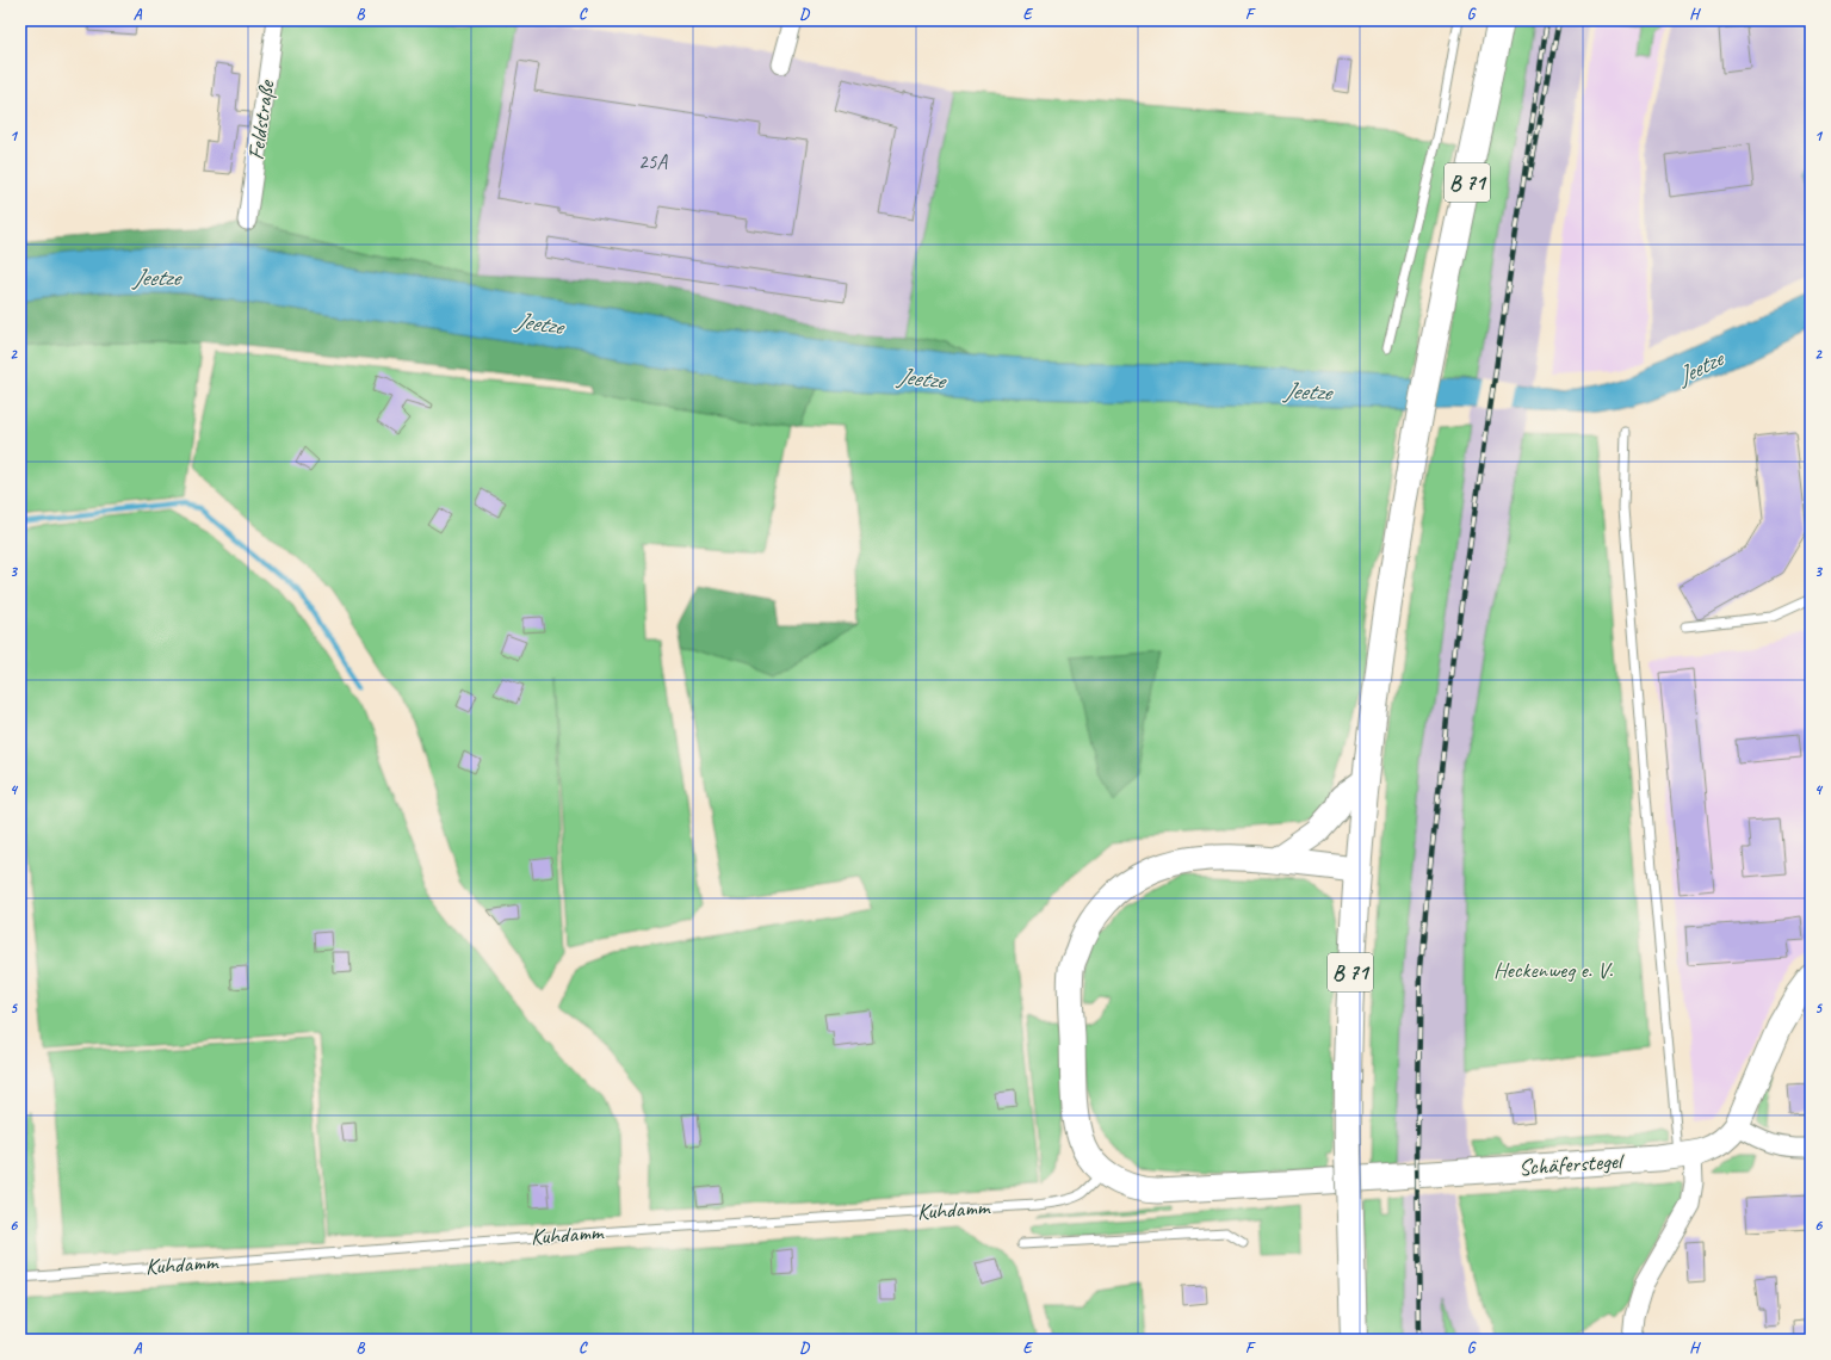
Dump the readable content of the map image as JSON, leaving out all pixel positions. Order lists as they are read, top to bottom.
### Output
{
  "streets": {
    "main road": ["B 71", "Schäferstegel"],
    "street": ["Feldstraße"],
    "lane": ["Kuhdamm"]
  },
  "crossings": [
    ["B 71", "Schäferstegel"],
    ["Schäferstegel", "Kuhdamm"]
  ],
  "water": ["Jeetze"],
  "parks": ["Heckenweg e. V."],
  "house_numbers": ["25A"],
  "grid": {
    "columns": [
      "A",
      "B",
      "C",
      "D",
      "E",
      "F",
      "G",
      "H"
    ],
    "rows": [
      "1",
      "2",
      "3",
      "4",
      "5",
      "6"
    ]
  }
}
